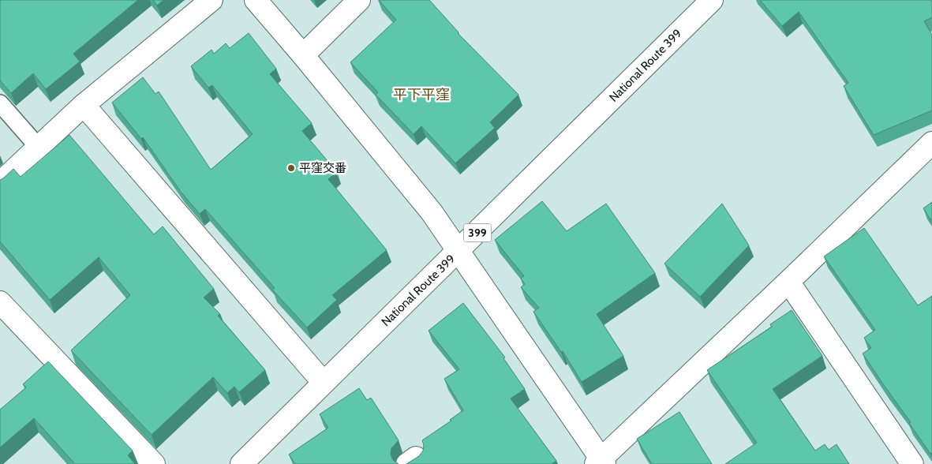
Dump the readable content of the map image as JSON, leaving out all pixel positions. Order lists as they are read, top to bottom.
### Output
{
  "streets": {
    "main road": ["National Route 399", "399"]
  },
  "districts": ["平下平窪"],
  "places": ["平窪交番"]
}
